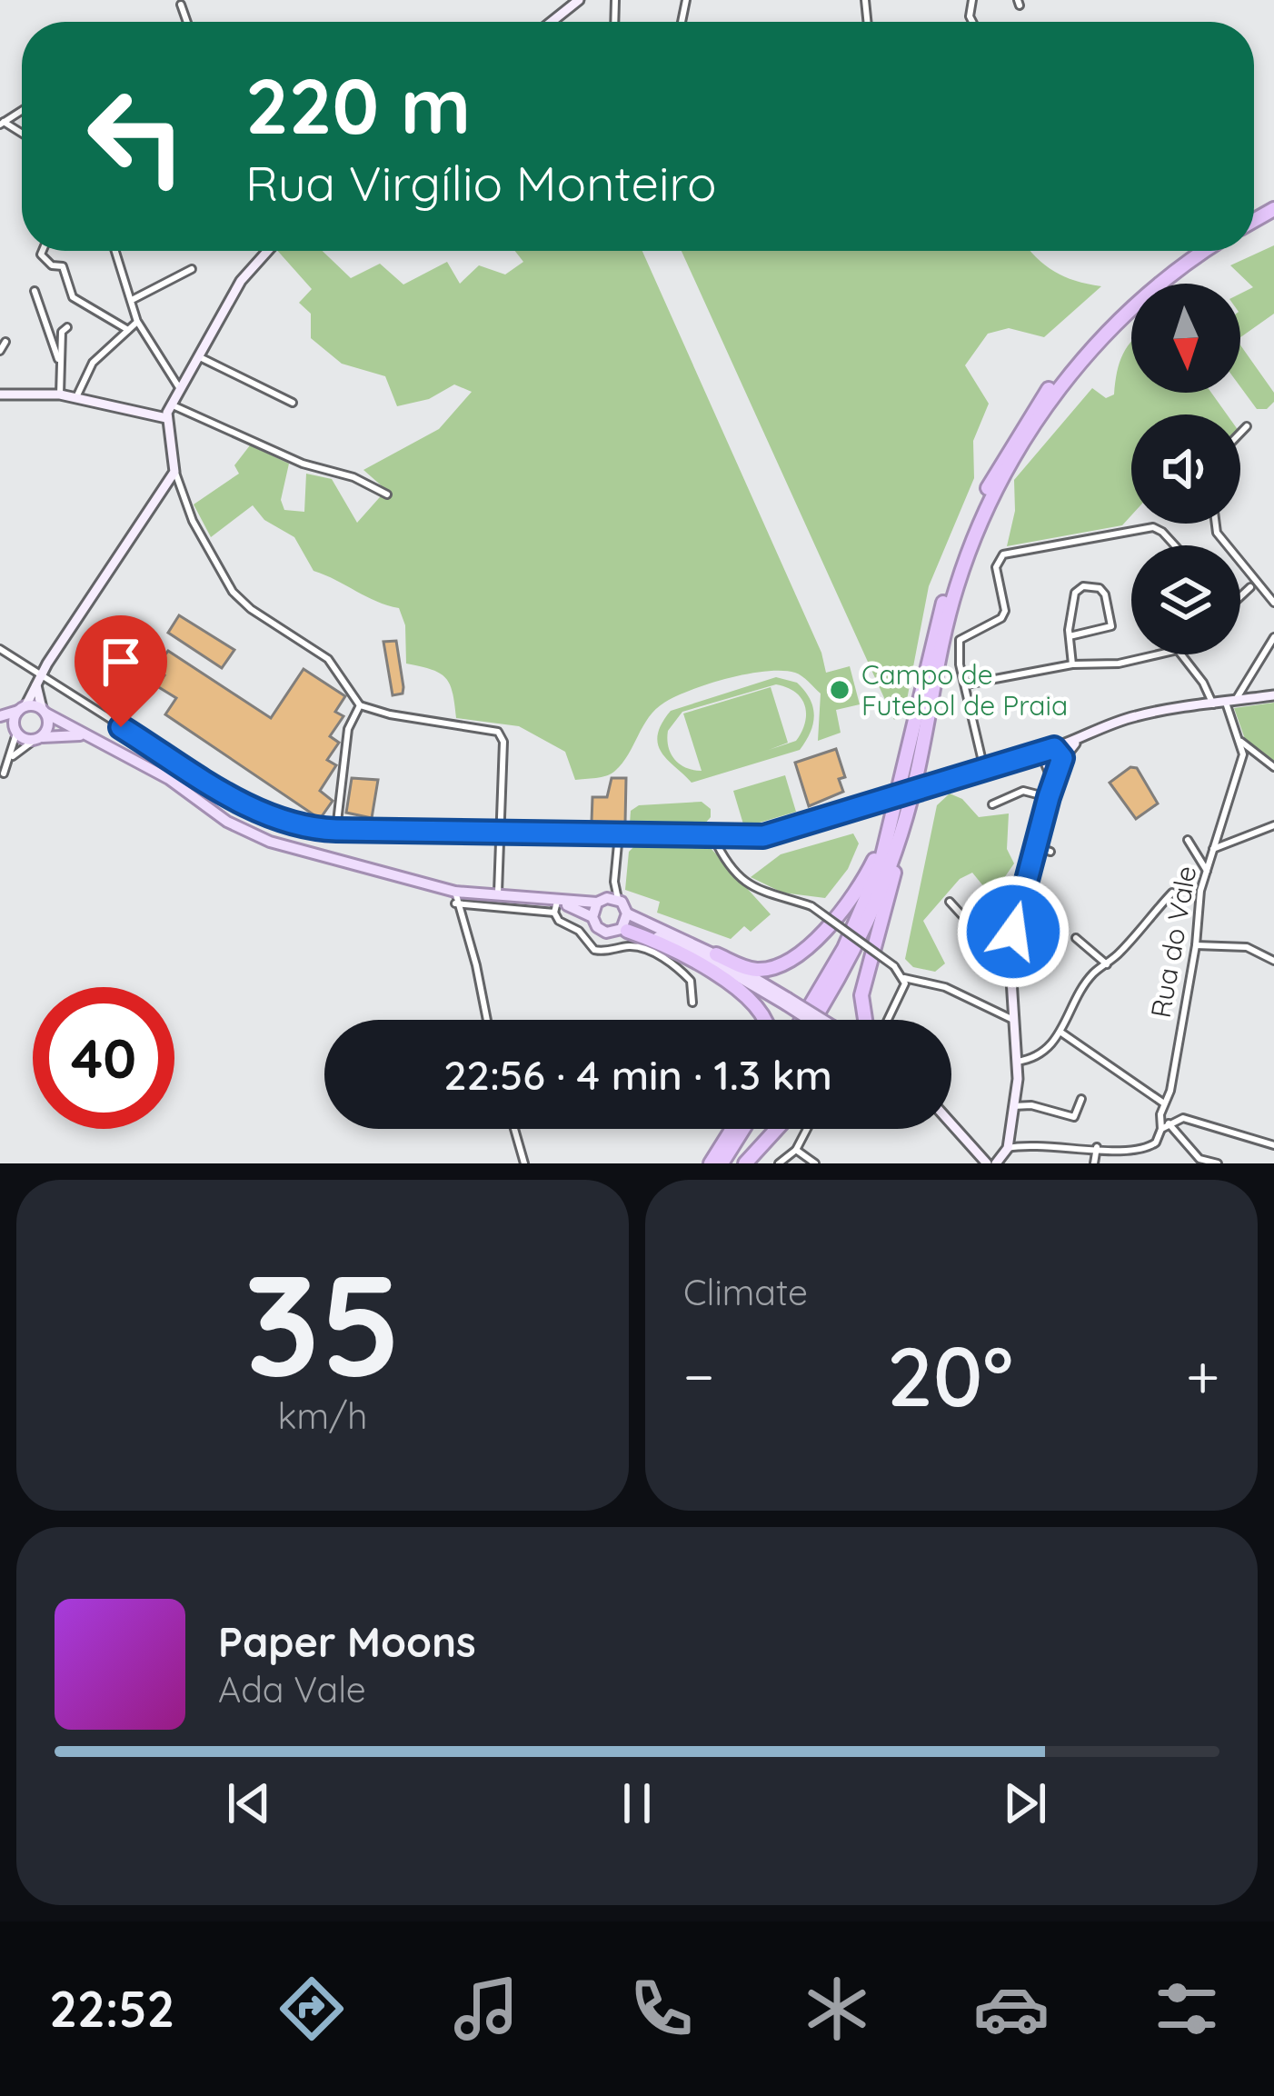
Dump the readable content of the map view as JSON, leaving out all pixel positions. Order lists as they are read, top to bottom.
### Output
{
  "streets": {
    "street": ["Rua do Vale"]
  },
  "places": ["Campo de Futebol de Praia"],
  "north": "bottom",
  "page": {
    "turn": ["220 m", "Rua Virgílio Monteiro"],
    "limit": "40",
    "trip": "22:56 · 4 min · 1.3 km",
    "tile": [
      ["35", "km/h"],
      "Climate"
    ],
    "heat": ["−", "20°", "+"],
    "song": ["Paper Moons", "Ada Vale"],
    "tabs": "22:52"
  }
}
